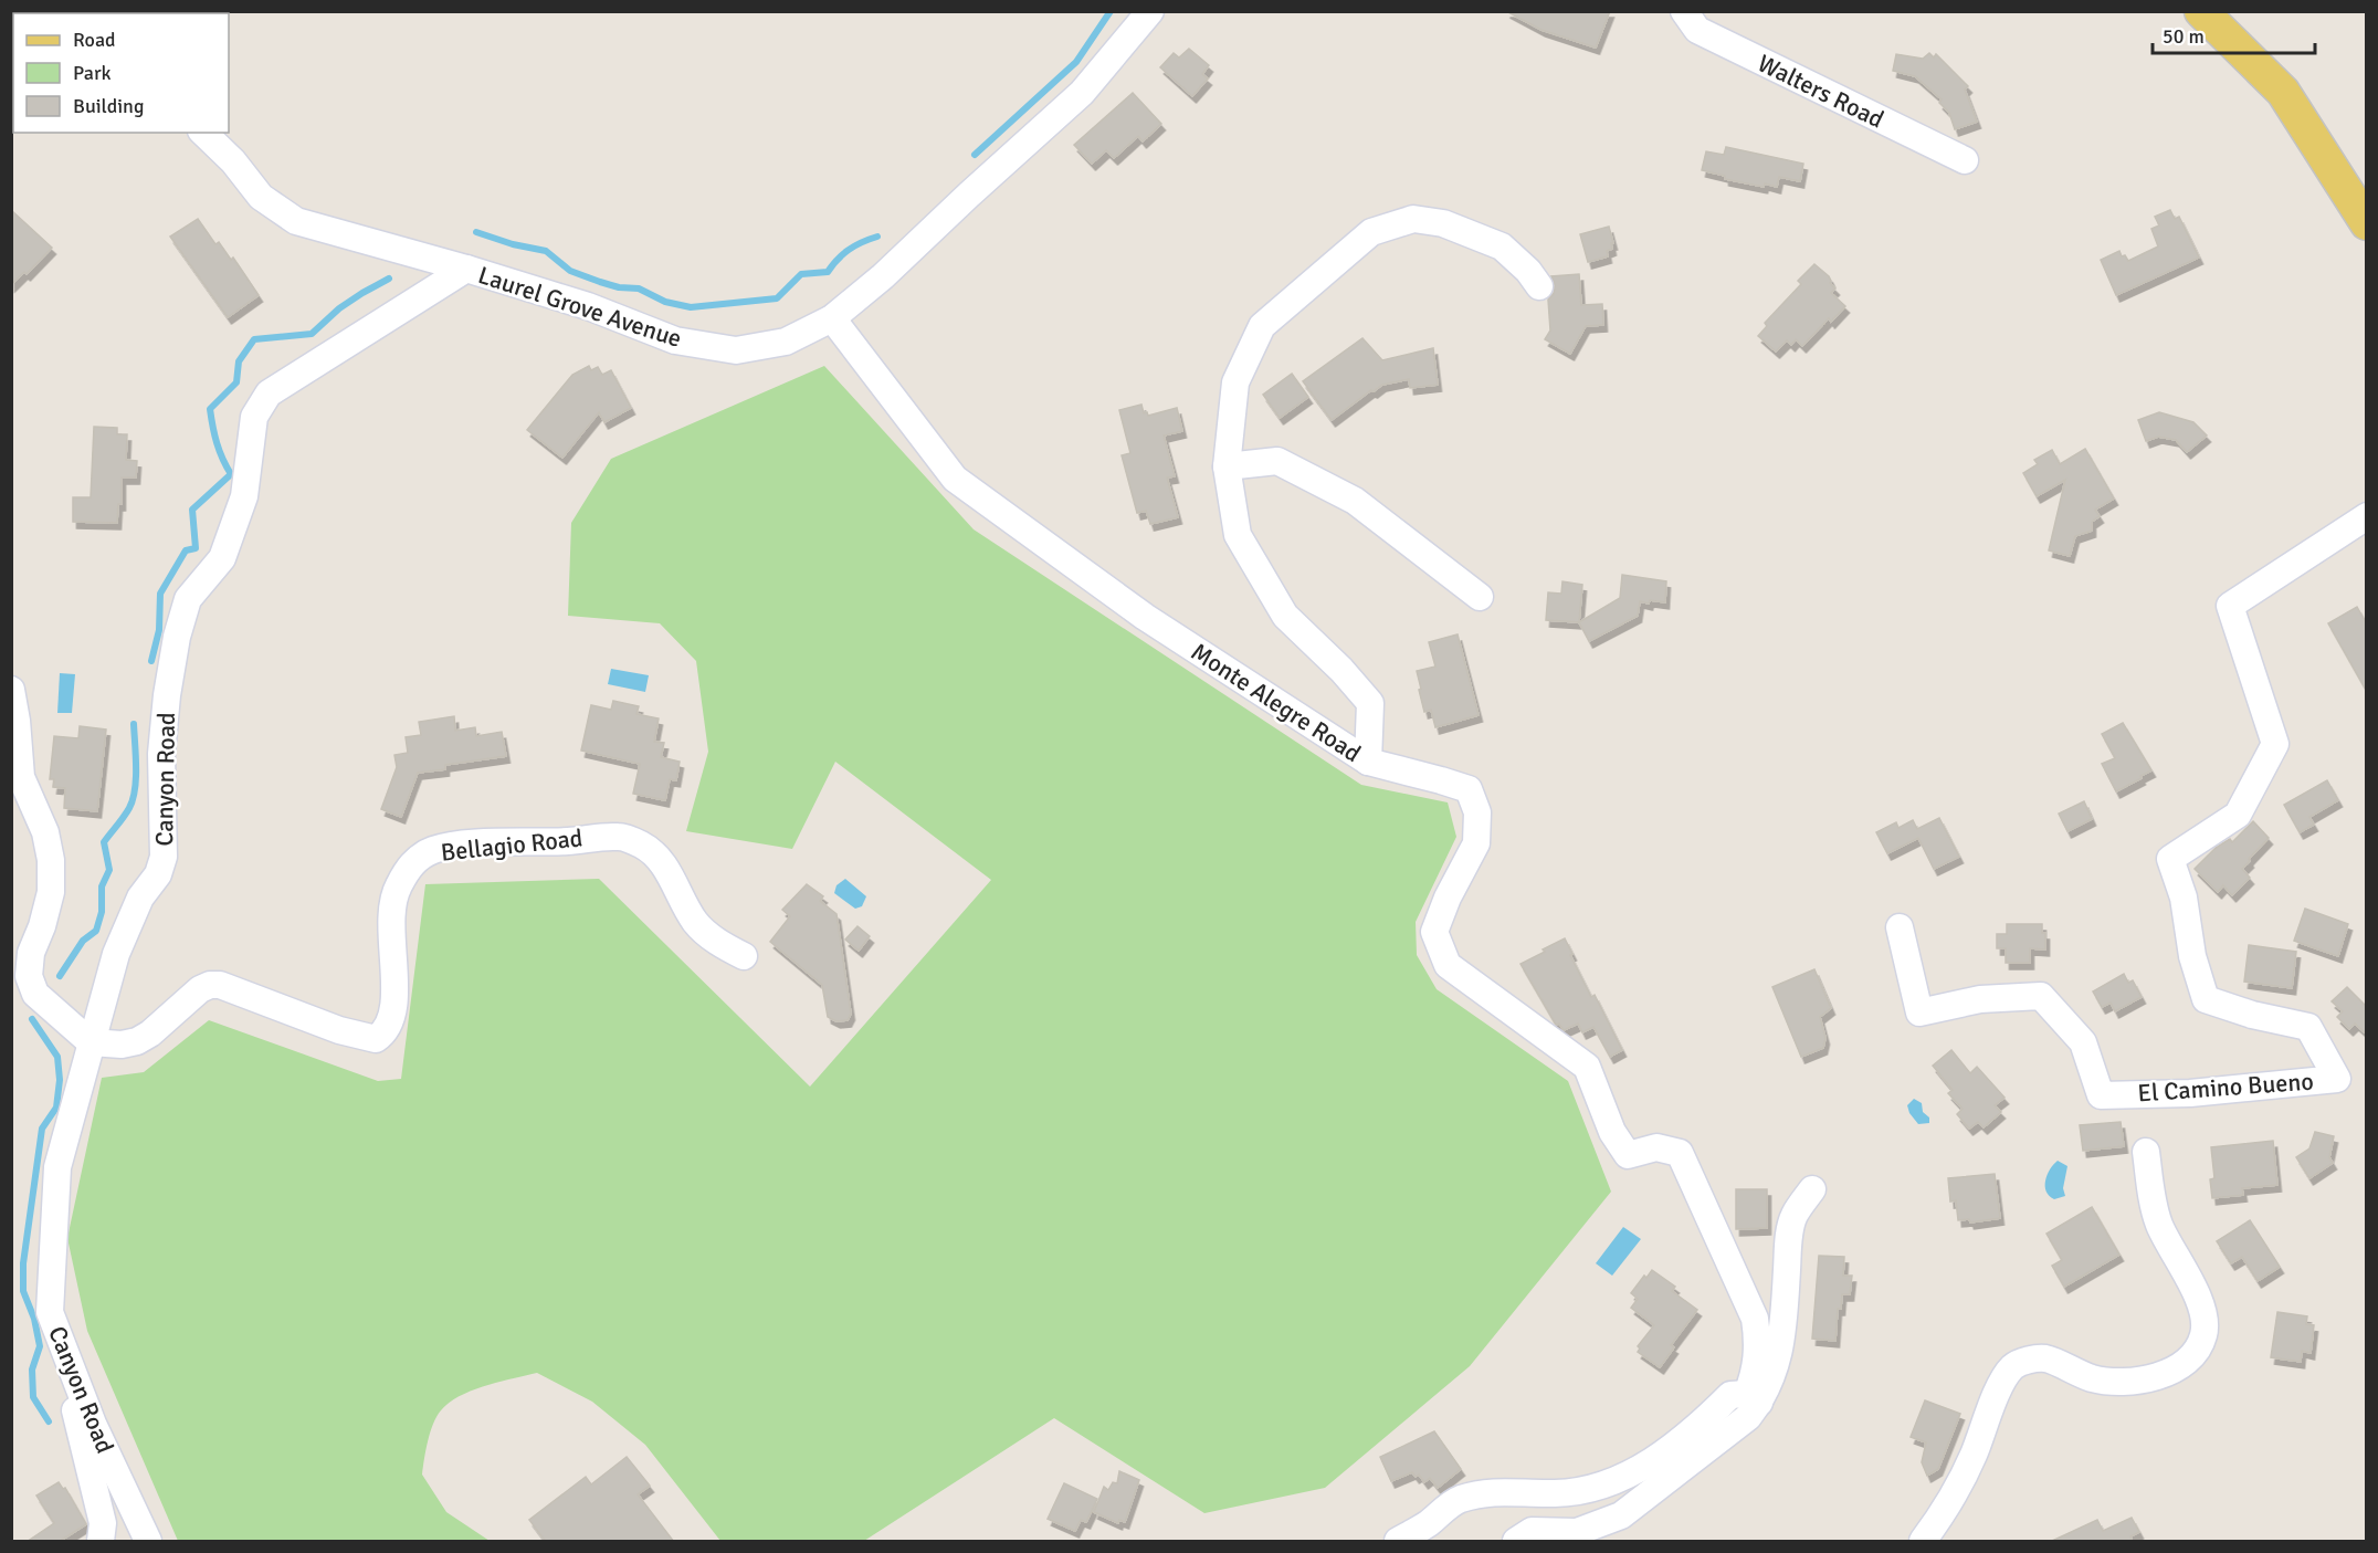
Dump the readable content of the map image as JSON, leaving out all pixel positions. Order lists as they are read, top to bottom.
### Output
{
  "streets": {
    "street": [
      "Walters Road",
      "Laurel Grove Avenue",
      "Monte Alegre Road",
      "Canyon Road",
      "Bellagio Road",
      "El Camino Bueno"
    ]
  },
  "crossings": [
    ["Laurel Grove Avenue", "Monte Alegre Road"],
    ["Laurel Grove Avenue", "Canyon Road"],
    ["Canyon Road", "Bellagio Road"]
  ],
  "legend": ["Road", "Park", "Building"],
  "scale_bar": "50 m"
}
